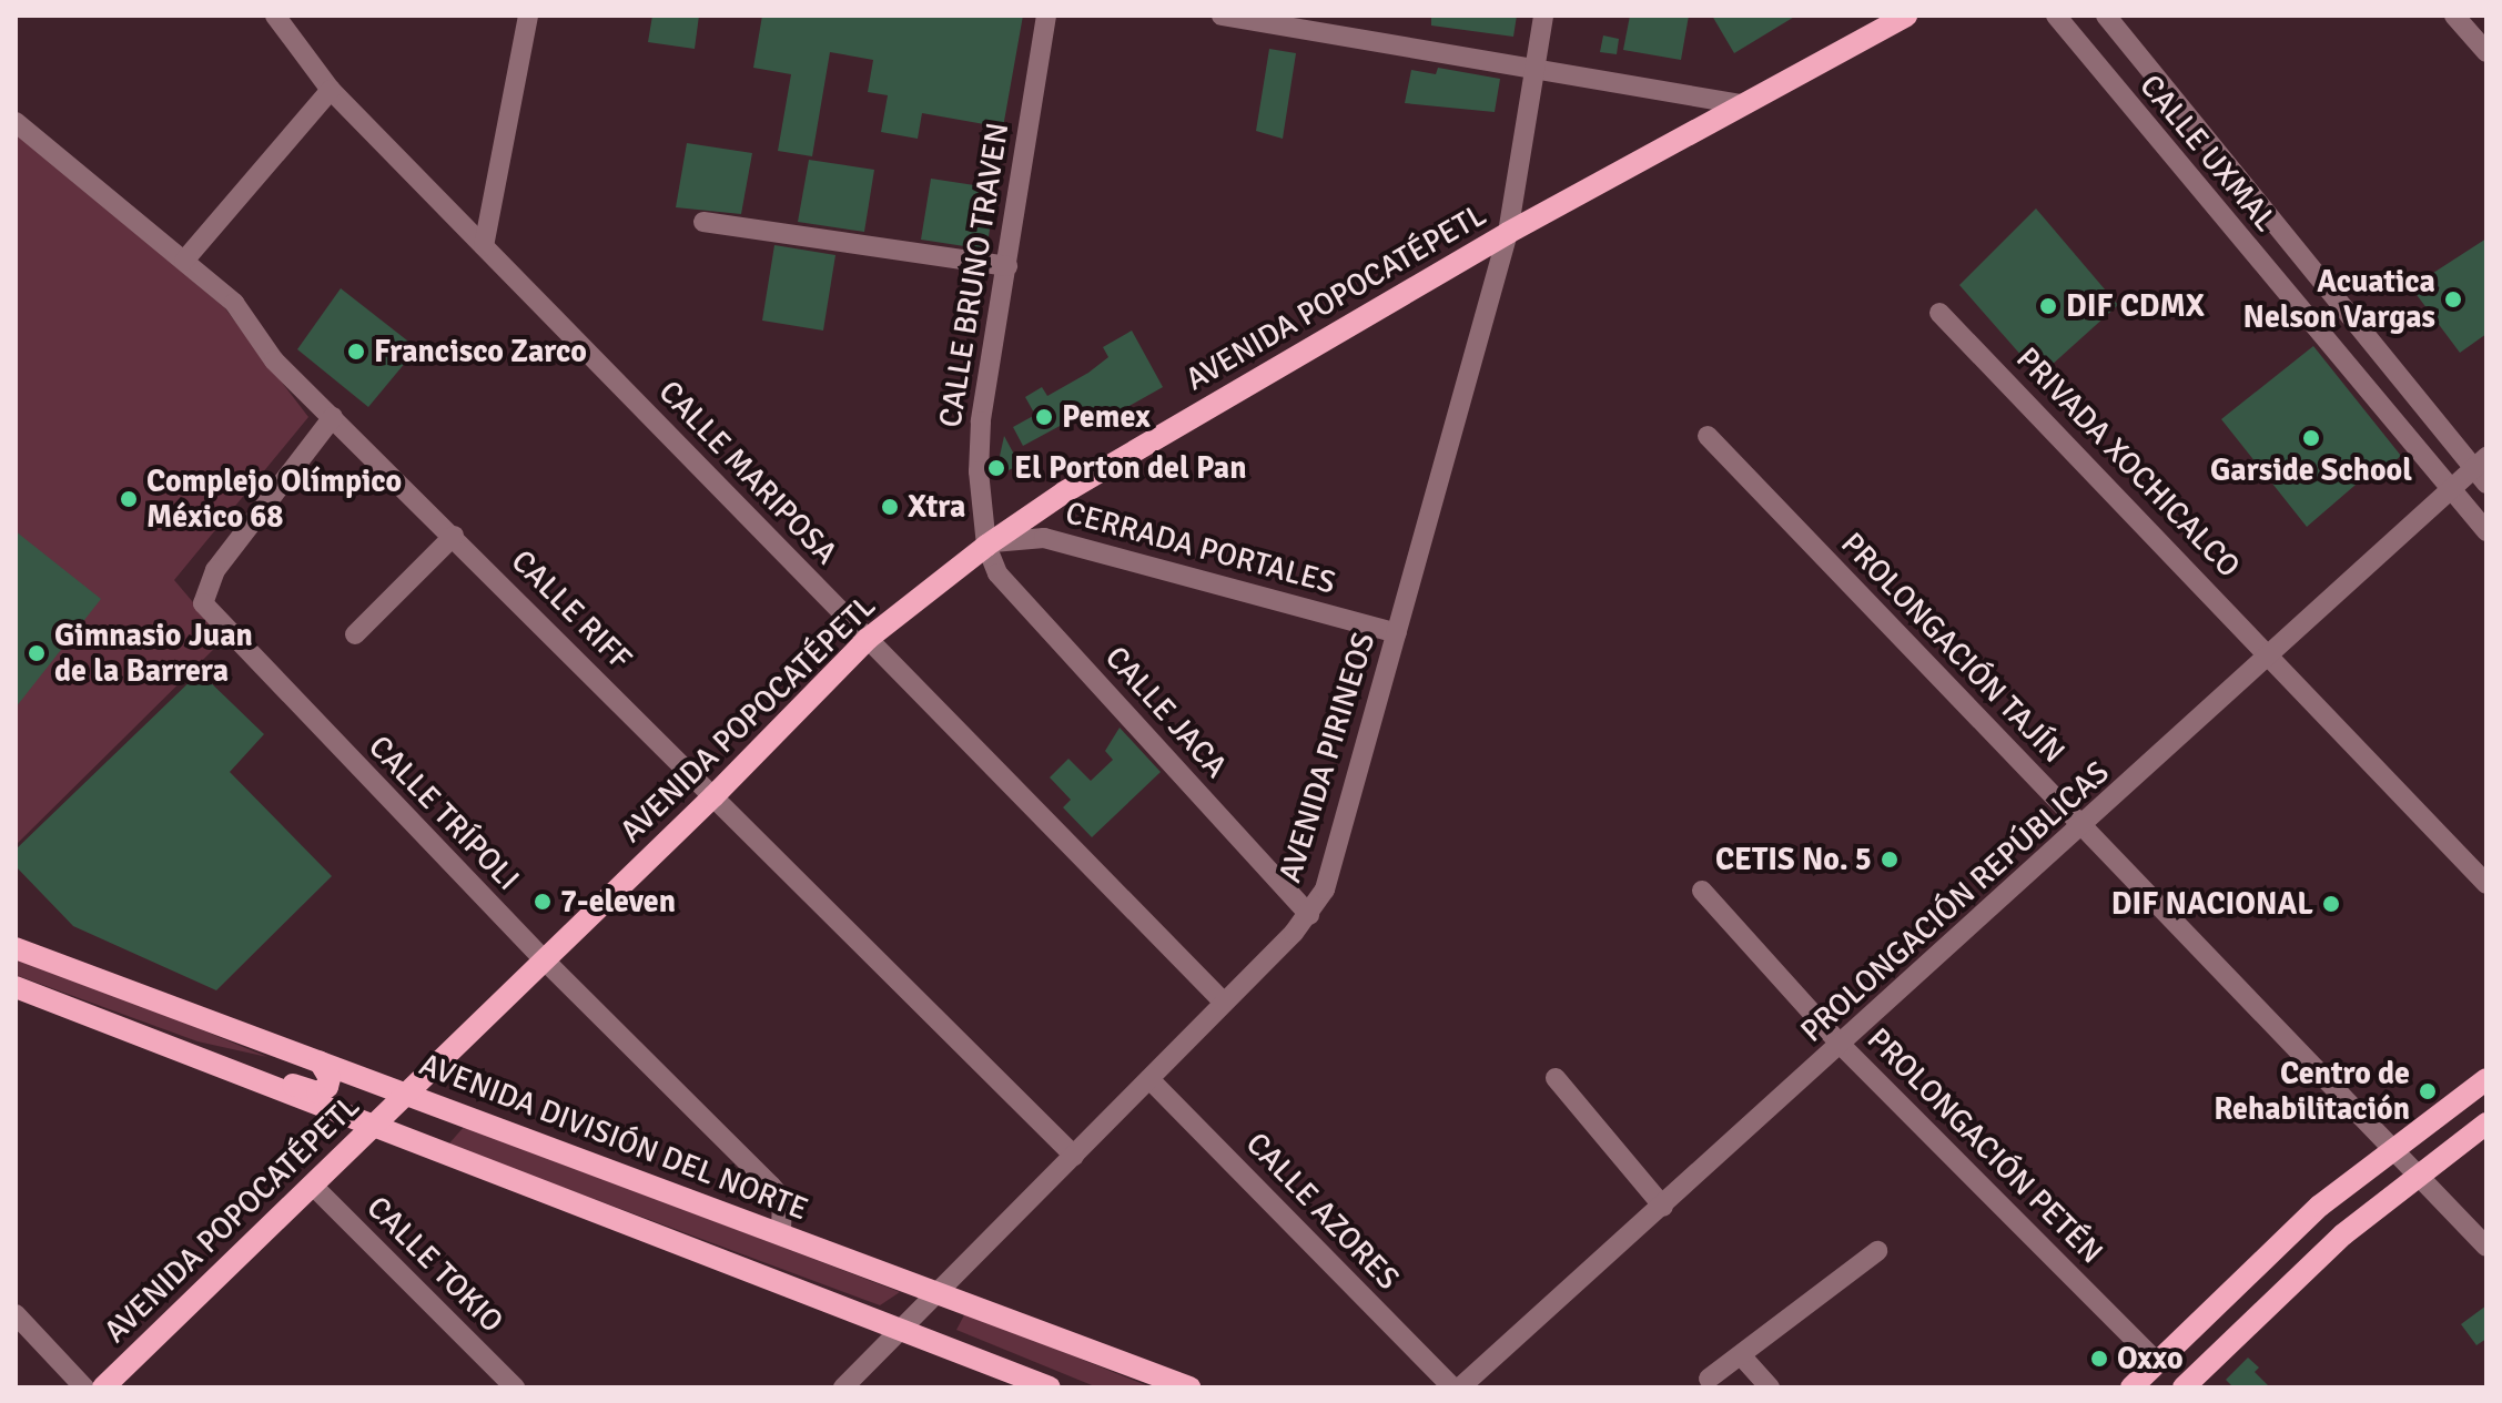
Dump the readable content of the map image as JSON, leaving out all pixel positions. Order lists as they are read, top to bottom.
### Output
{
  "streets": {
    "main road": ["AVENIDA POPOCATÉPETL", "AVENIDA DIVISIÓN DEL NORTE"],
    "street": [
      "CALLE UXMAL",
      "CALLE BRUNO TRAVEN",
      "PRIVADA XOCHICALCO",
      "CALLE MARIPOSA",
      "CERRADA PORTALES",
      "CALLE RIFF",
      "PROLONGACIÓN TAJÍN",
      "CALLE JACA",
      "AVENIDA PIRINEOS",
      "CALLE TRÍPOLI",
      "PROLONGACIÓN REPÚBLICAS",
      "PROLONGACIÓN PETÉN",
      "CALLE AZORES",
      "CALLE TOKIO"
    ]
  },
  "crossings": [
    ["CALLE UXMAL", "PROLONGACIÓN REPÚBLICAS"],
    ["CALLE BRUNO TRAVEN", "AVENIDA POPOCATÉPETL"],
    ["CALLE BRUNO TRAVEN", "CERRADA PORTALES"],
    ["CALLE BRUNO TRAVEN", "CALLE JACA"],
    ["AVENIDA POPOCATÉPETL", "CALLE MARIPOSA"],
    ["AVENIDA POPOCATÉPETL", "CERRADA PORTALES"],
    ["AVENIDA POPOCATÉPETL", "CALLE RIFF"],
    ["AVENIDA POPOCATÉPETL", "CALLE JACA"],
    ["AVENIDA POPOCATÉPETL", "AVENIDA PIRINEOS"],
    ["AVENIDA POPOCATÉPETL", "CALLE TRÍPOLI"],
    ["AVENIDA POPOCATÉPETL", "AVENIDA DIVISIÓN DEL NORTE"],
    ["AVENIDA POPOCATÉPETL", "CALLE TOKIO"],
    ["PRIVADA XOCHICALCO", "PROLONGACIÓN REPÚBLICAS"],
    ["CALLE MARIPOSA", "AVENIDA PIRINEOS"],
    ["CERRADA PORTALES", "CALLE JACA"],
    ["CERRADA PORTALES", "AVENIDA PIRINEOS"],
    ["CALLE RIFF", "AVENIDA PIRINEOS"],
    ["CALLE RIFF", "CALLE TRÍPOLI"],
    ["PROLONGACIÓN TAJÍN", "PROLONGACIÓN REPÚBLICAS"],
    ["CALLE JACA", "AVENIDA PIRINEOS"],
    ["AVENIDA PIRINEOS", "AVENIDA DIVISIÓN DEL NORTE"],
    ["AVENIDA PIRINEOS", "CALLE AZORES"],
    ["CALLE TRÍPOLI", "AVENIDA DIVISIÓN DEL NORTE"],
    ["PROLONGACIÓN REPÚBLICAS", "PROLONGACIÓN PETÉN"]
  ],
  "places": [
    "Acuatica Nelson Vargas",
    "DIF CDMX",
    "Francisco Zarco",
    "Pemex",
    "Garside School",
    "El Porton del Pan",
    "Complejo Olímpico México 68",
    "Xtra",
    "Gimnasio Juan de la Barrera",
    "CETIS No. 5",
    "7-eleven",
    "DIF NACIONAL",
    "Centro de Rehabilitación",
    "Oxxo"
  ]
}
